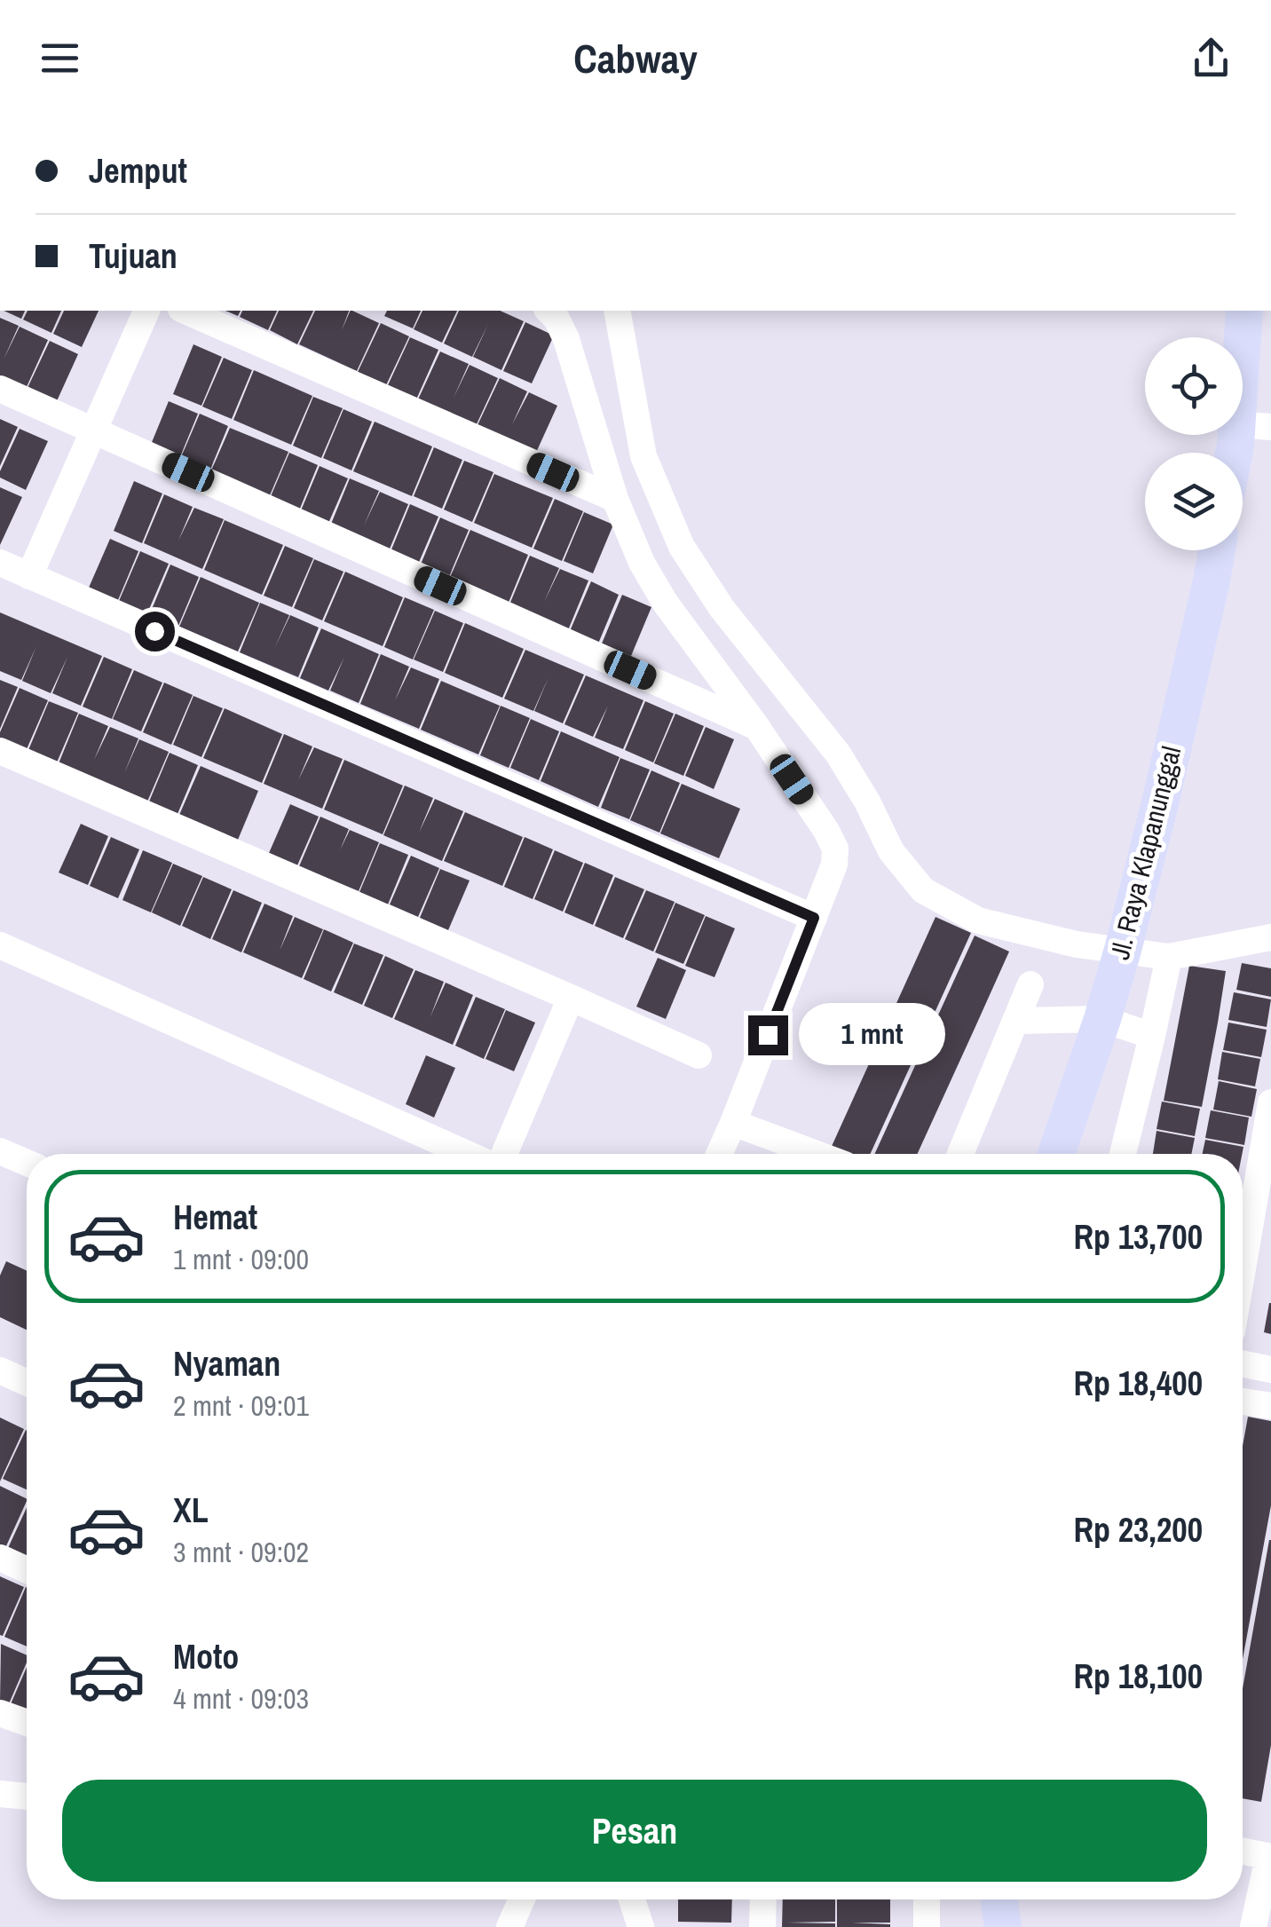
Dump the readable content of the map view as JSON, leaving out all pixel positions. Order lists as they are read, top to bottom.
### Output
{
  "streets": {
    "street": ["Jl. Raya Klapanunggal"]
  },
  "page": {
    "header": "Cabway",
    "banner": ["Jemput", "Tujuan"],
    "bubble": "1 mnt",
    "list": [
      {
        "name": "Hemat",
        "note": "1 mnt · 09:00",
        "value": "Rp 13,700"
      },
      {
        "name": "Nyaman",
        "note": "2 mnt · 09:01",
        "value": "Rp 18,400"
      },
      {
        "name": "XL",
        "note": "3 mnt · 09:02",
        "value": "Rp 23,200"
      },
      {
        "name": "Moto",
        "note": "4 mnt · 09:03",
        "value": "Rp 18,100"
      }
    ],
    "buttons": "Pesan"
  }
}
